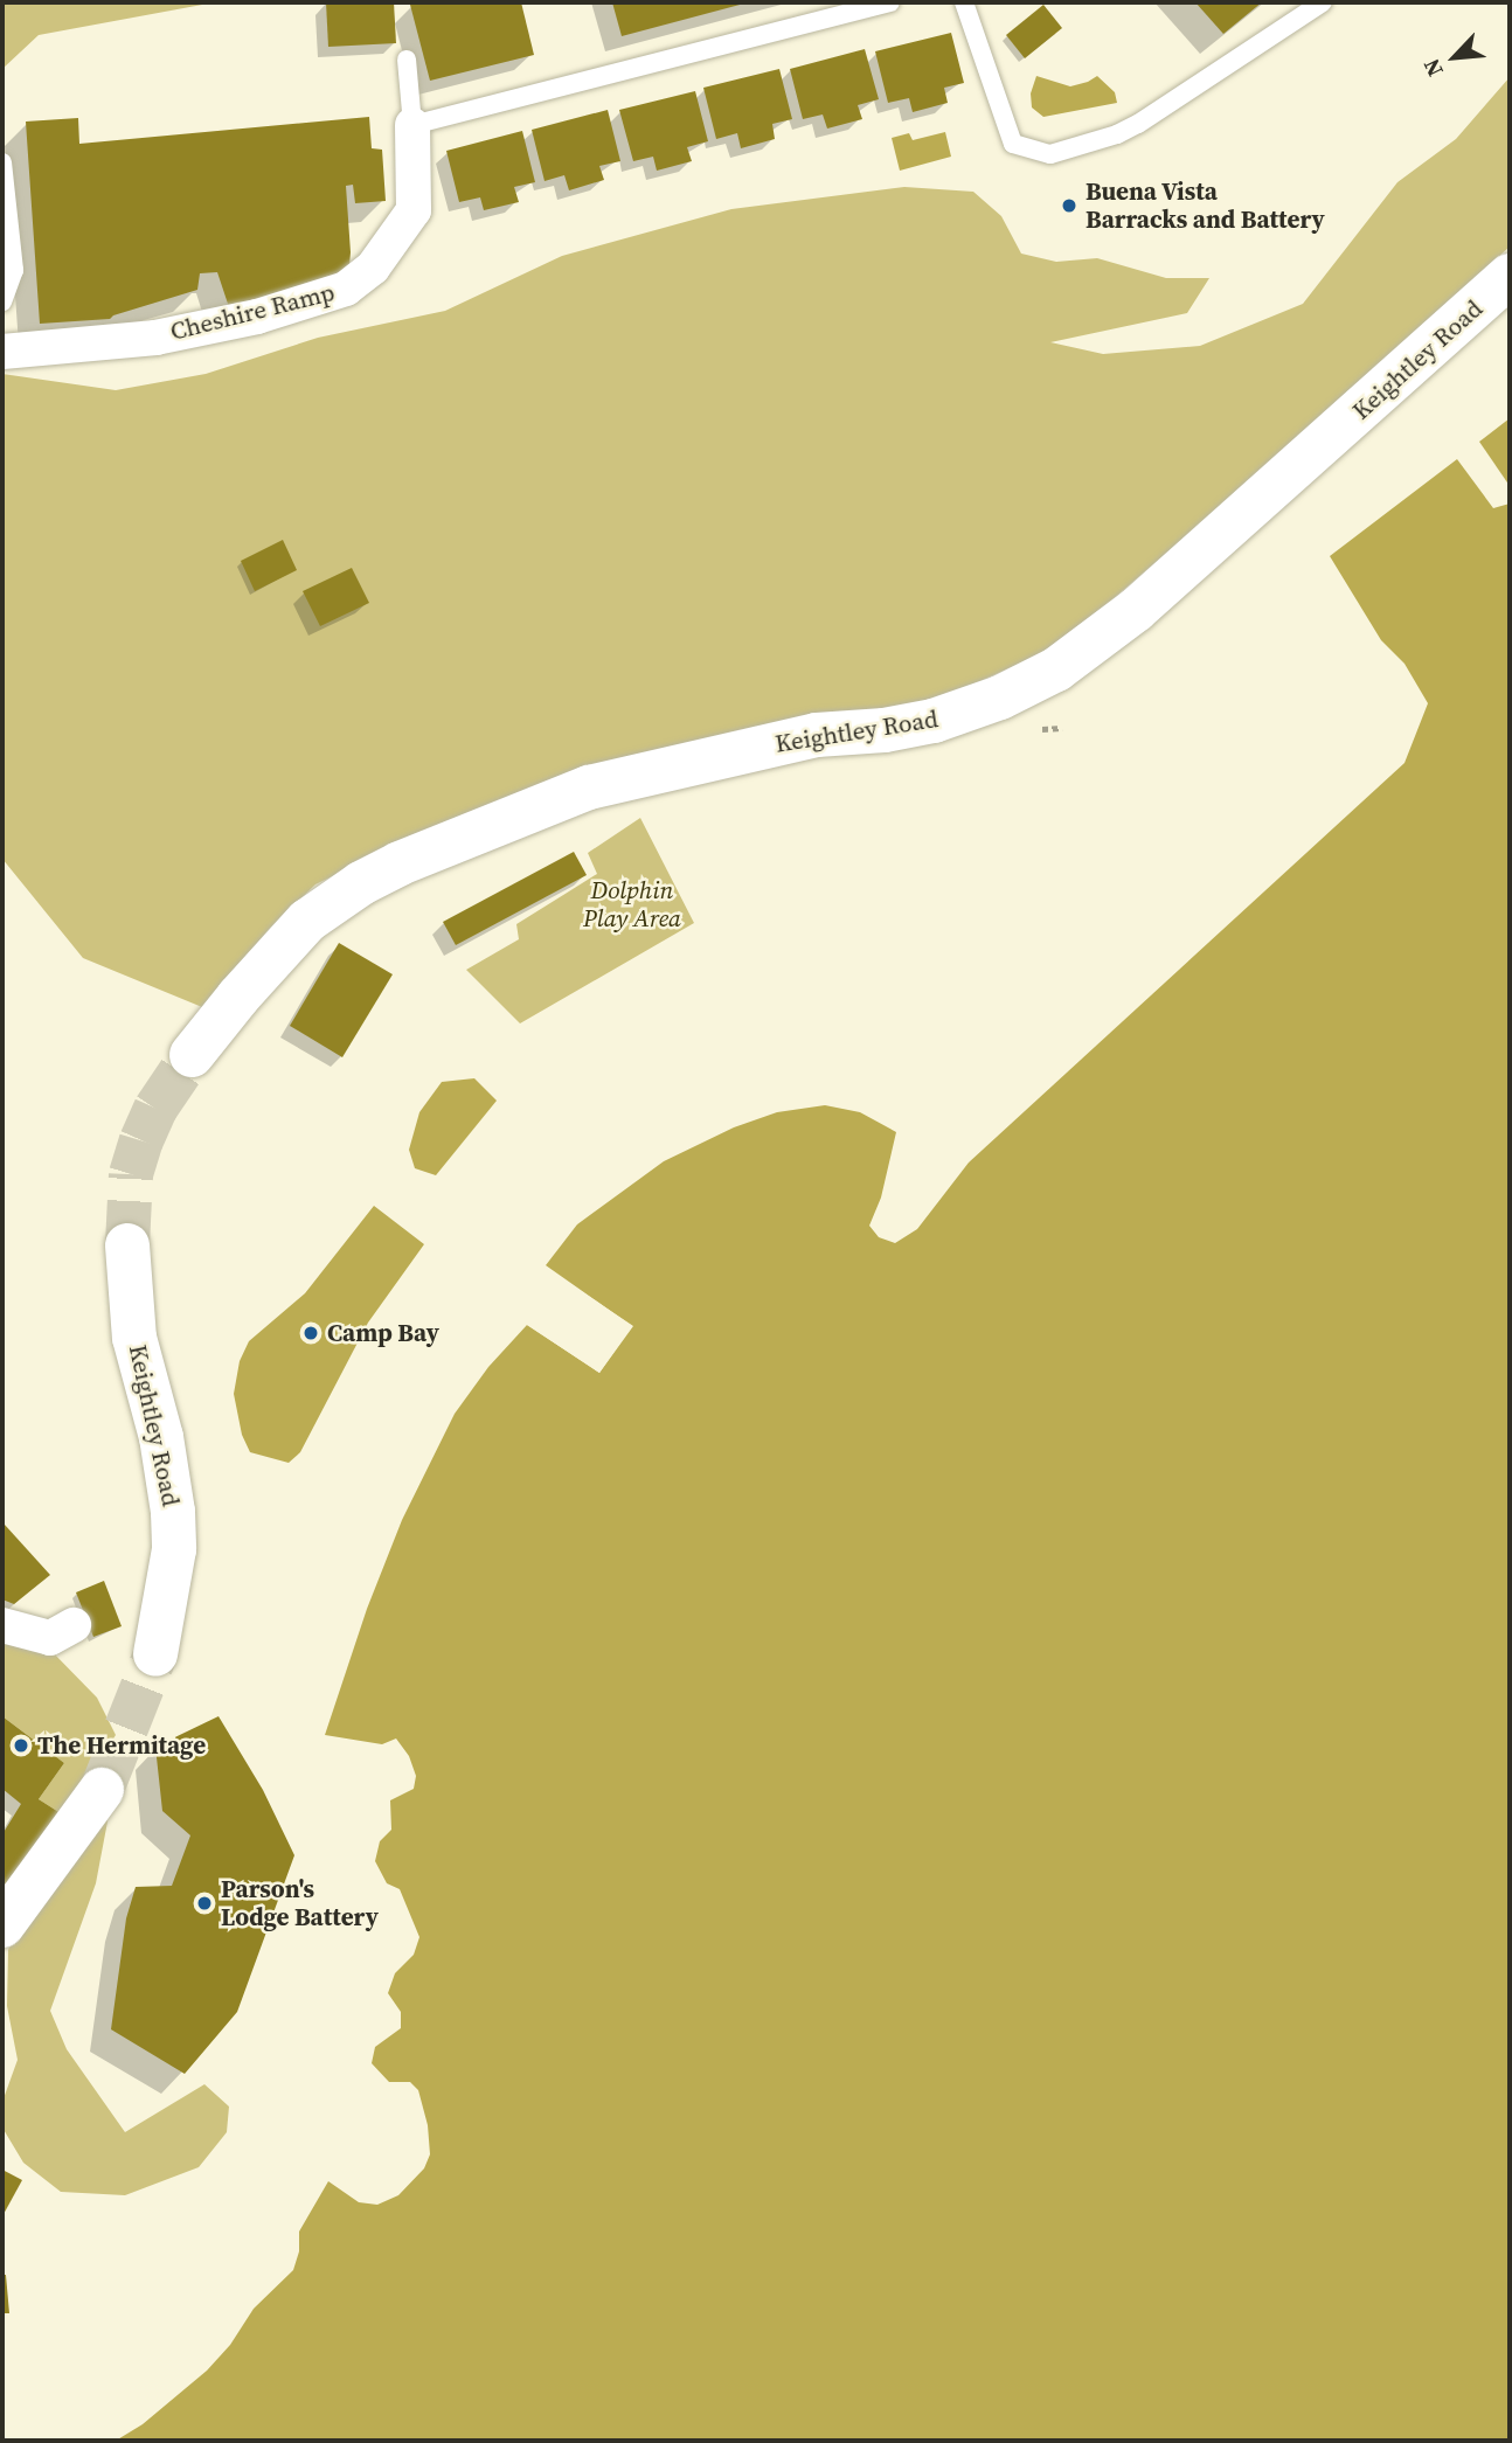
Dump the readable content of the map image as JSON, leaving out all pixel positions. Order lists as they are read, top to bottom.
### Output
{
  "streets": {
    "main road": ["Keightley Road"],
    "street": ["Cheshire Ramp"]
  },
  "parks": ["Dolphin Play Area"],
  "places": [
    "Buena Vista Barracks and Battery",
    "Camp Bay",
    "The Hermitage",
    "Parson's Lodge Battery"
  ],
  "north": "bottom left"
}
